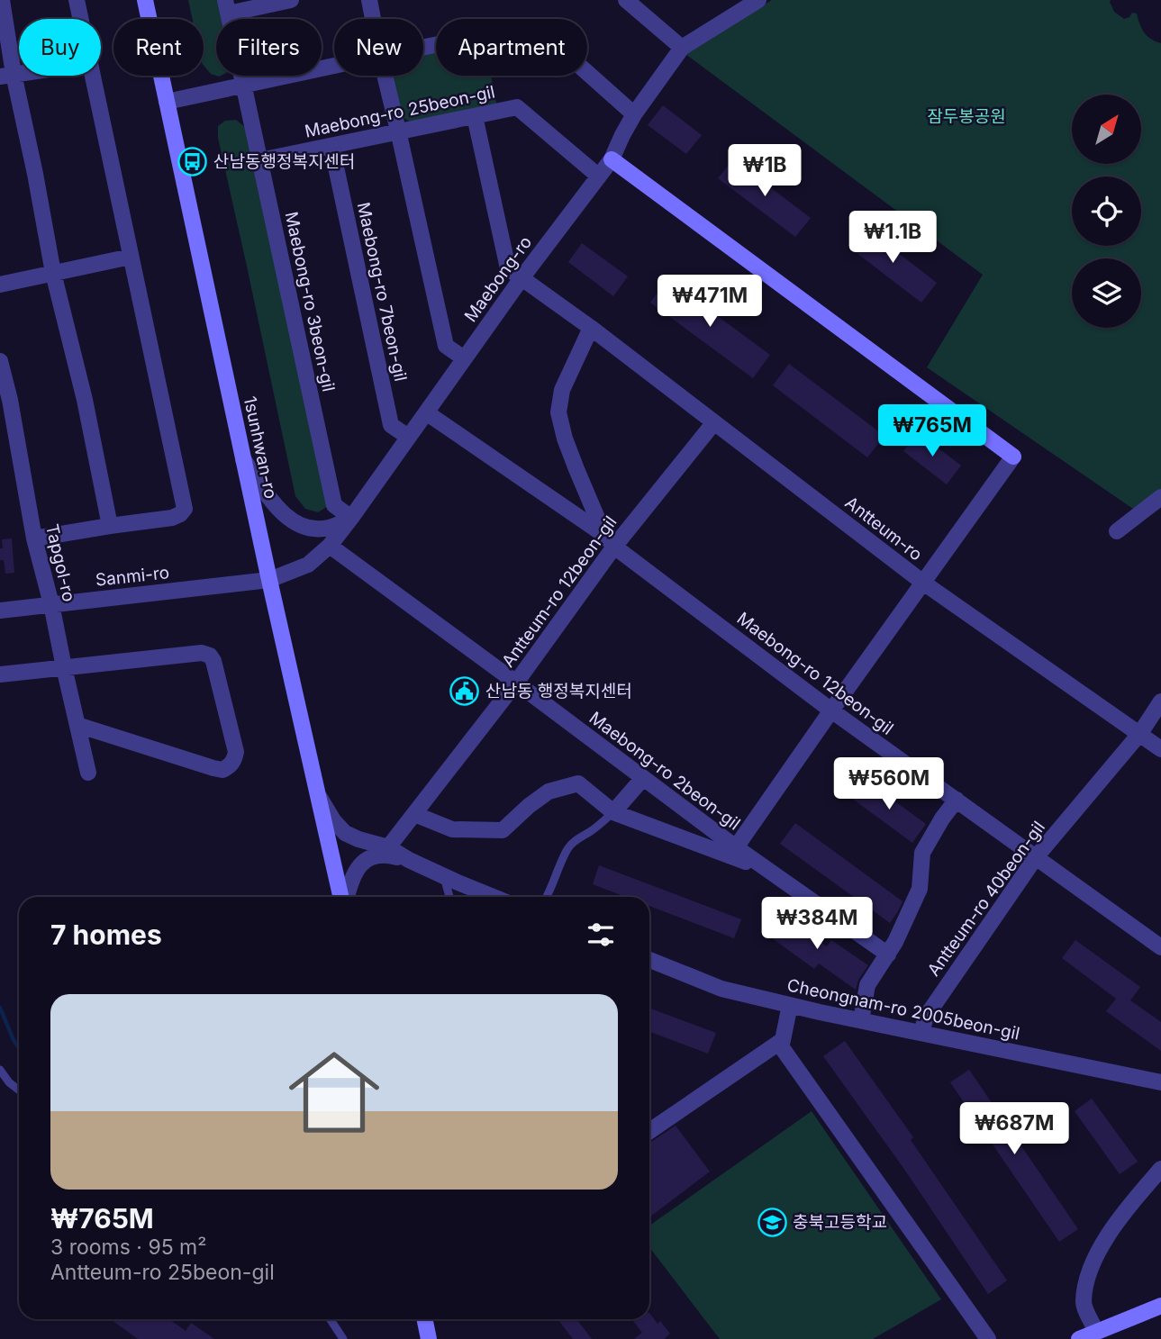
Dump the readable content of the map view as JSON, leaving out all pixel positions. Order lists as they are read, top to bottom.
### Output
{
  "streets": {
    "main road": ["1sunhwan-ro"],
    "street": [
      "Maebong-ro 25beon-gil",
      "Maebong-ro",
      "Maebong-ro 7beon-gil",
      "Maebong-ro 3beon-gil",
      "Antteum-ro",
      "Tapgol-ro",
      "Sanmi-ro",
      "Antteum-ro 12beon-gil",
      "Maebong-ro 12beon-gil",
      "Maebong-ro 2beon-gil",
      "Antteum-ro 40beon-gil",
      "Cheongnam-ro 2005beon-gil"
    ]
  },
  "crossings": [
    ["Maebong-ro 25beon-gil", "Maebong-ro"],
    ["Maebong-ro 25beon-gil", "Maebong-ro 7beon-gil"],
    ["Maebong-ro 25beon-gil", "Maebong-ro 3beon-gil"],
    ["Maebong-ro", "Maebong-ro 7beon-gil"],
    ["Maebong-ro", "Maebong-ro 3beon-gil"],
    ["Maebong-ro", "1sunhwan-ro"],
    ["Maebong-ro", "Antteum-ro"],
    ["Maebong-ro", "Sanmi-ro"],
    ["Maebong-ro", "Maebong-ro 12beon-gil"],
    ["Maebong-ro", "Maebong-ro 2beon-gil"],
    ["1sunhwan-ro", "Sanmi-ro"],
    ["Antteum-ro", "Antteum-ro 12beon-gil"],
    ["Antteum-ro", "Maebong-ro 12beon-gil"],
    ["Antteum-ro", "Antteum-ro 40beon-gil"],
    ["Tapgol-ro", "Sanmi-ro"],
    ["Antteum-ro 12beon-gil", "Maebong-ro 12beon-gil"],
    ["Antteum-ro 12beon-gil", "Maebong-ro 2beon-gil"],
    ["Maebong-ro 12beon-gil", "Antteum-ro 40beon-gil"],
    ["Antteum-ro 40beon-gil", "Cheongnam-ro 2005beon-gil"]
  ],
  "parks": ["잠두봉공원"],
  "places": {
    "bus stop": ["산남동행정복지센터"],
    "public building": ["산남동 행정복지센터"],
    "school or university": ["충북고등학교"]
  },
  "north": "top right",
  "page": {
    "chip": [
      "Buy",
      "Rent",
      "Filters",
      "New",
      "Apartment"
    ],
    "price": [
      "₩1B",
      "₩1.1B",
      "₩471M",
      "₩765M",
      "₩560M",
      "₩384M",
      "₩687M"
    ],
    "heading": "7 homes",
    "list": [
      {
        "name": "₩765M",
        "note": "3 rooms · 95 m² · Antteum-ro 25beon-gil"
      }
    ]
  }
}
